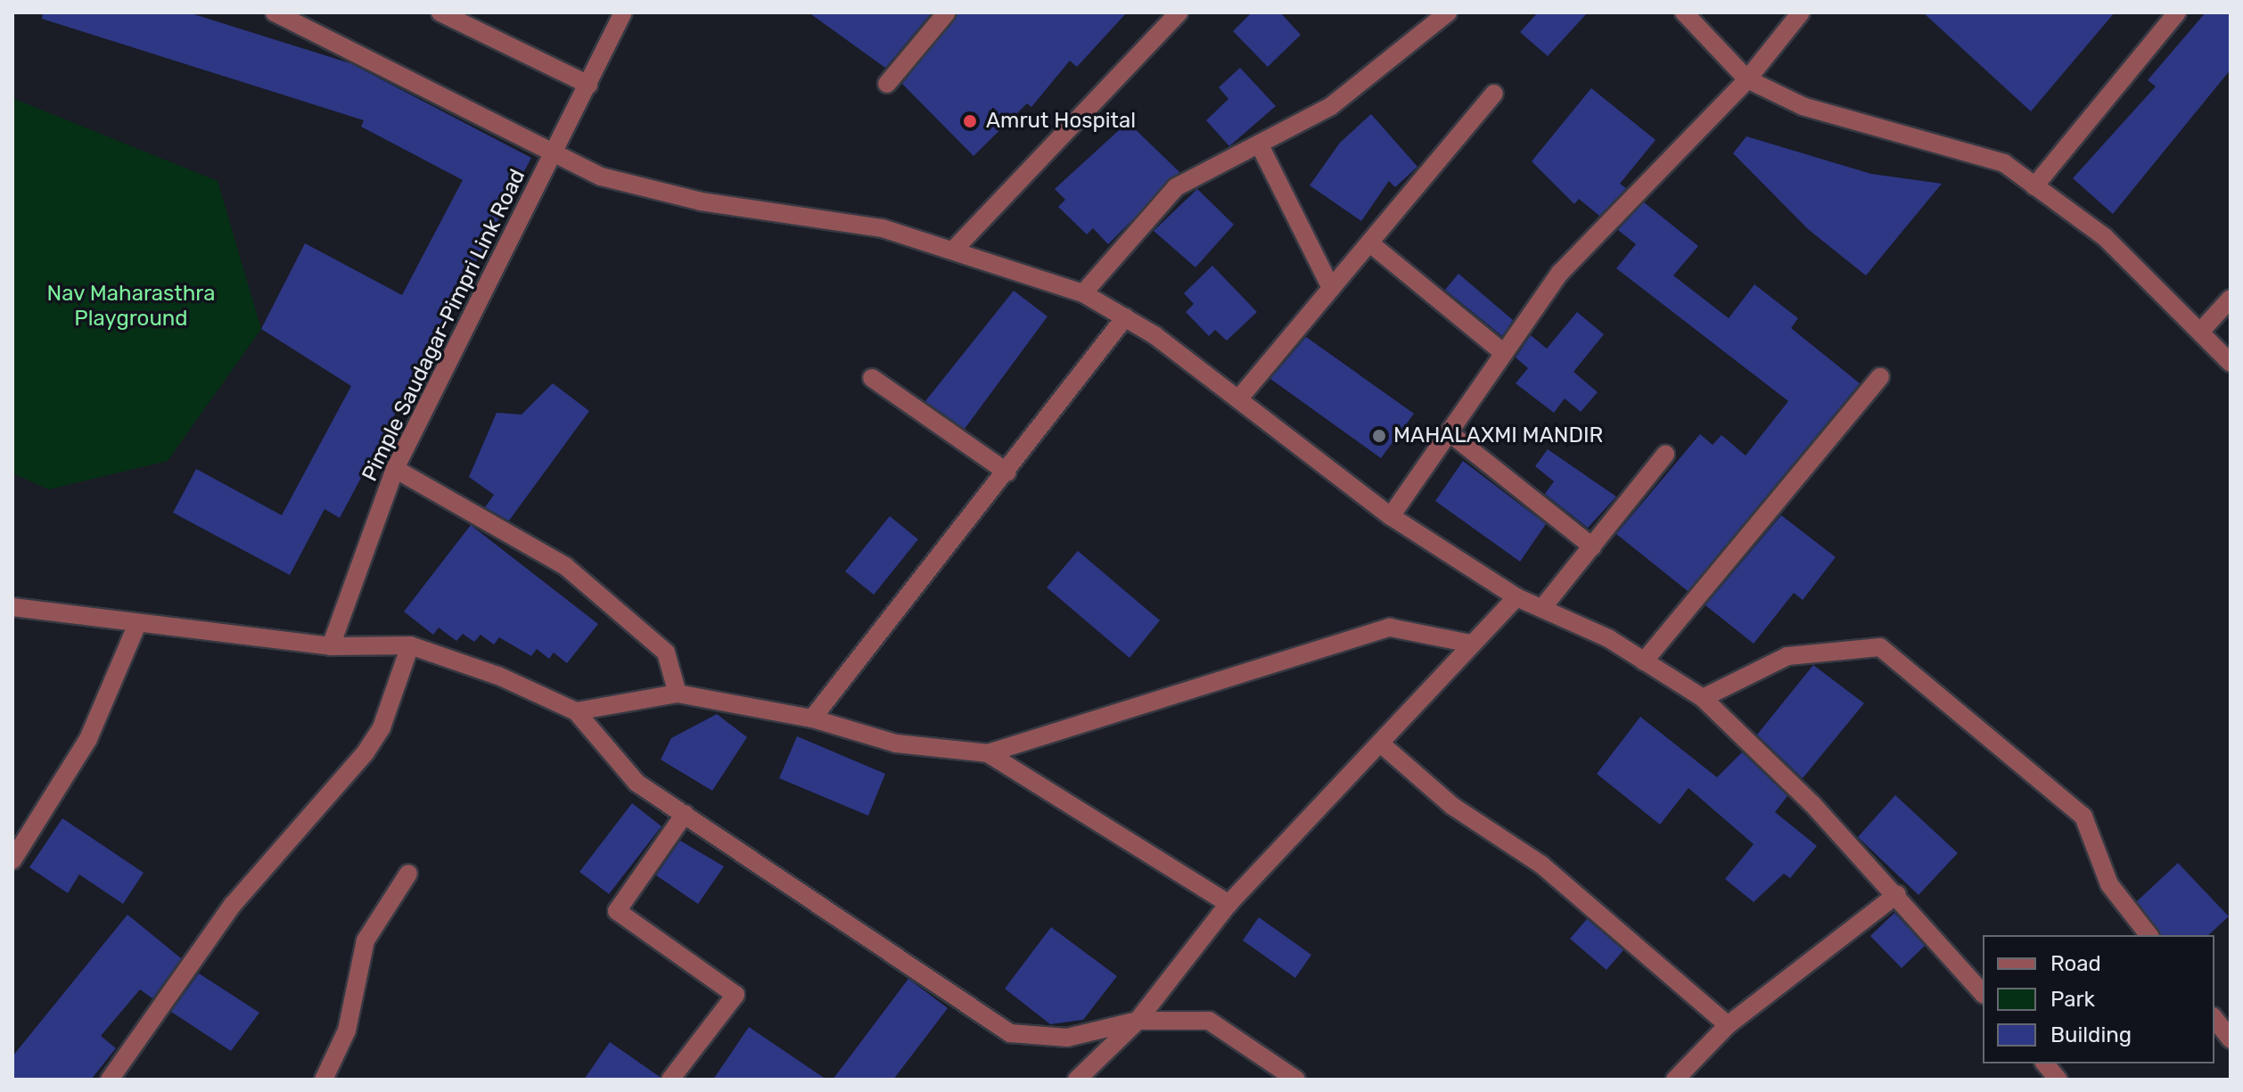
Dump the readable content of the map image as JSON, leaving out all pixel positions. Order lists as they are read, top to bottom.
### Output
{
  "streets": {
    "street": ["Pimple Saudagar-Pimpri Link Road"]
  },
  "parks": ["Nav Maharasthra Playground"],
  "places": ["Amrut Hospital", "MAHALAXMI MANDIR"],
  "legend": ["Road", "Park", "Building"]
}
